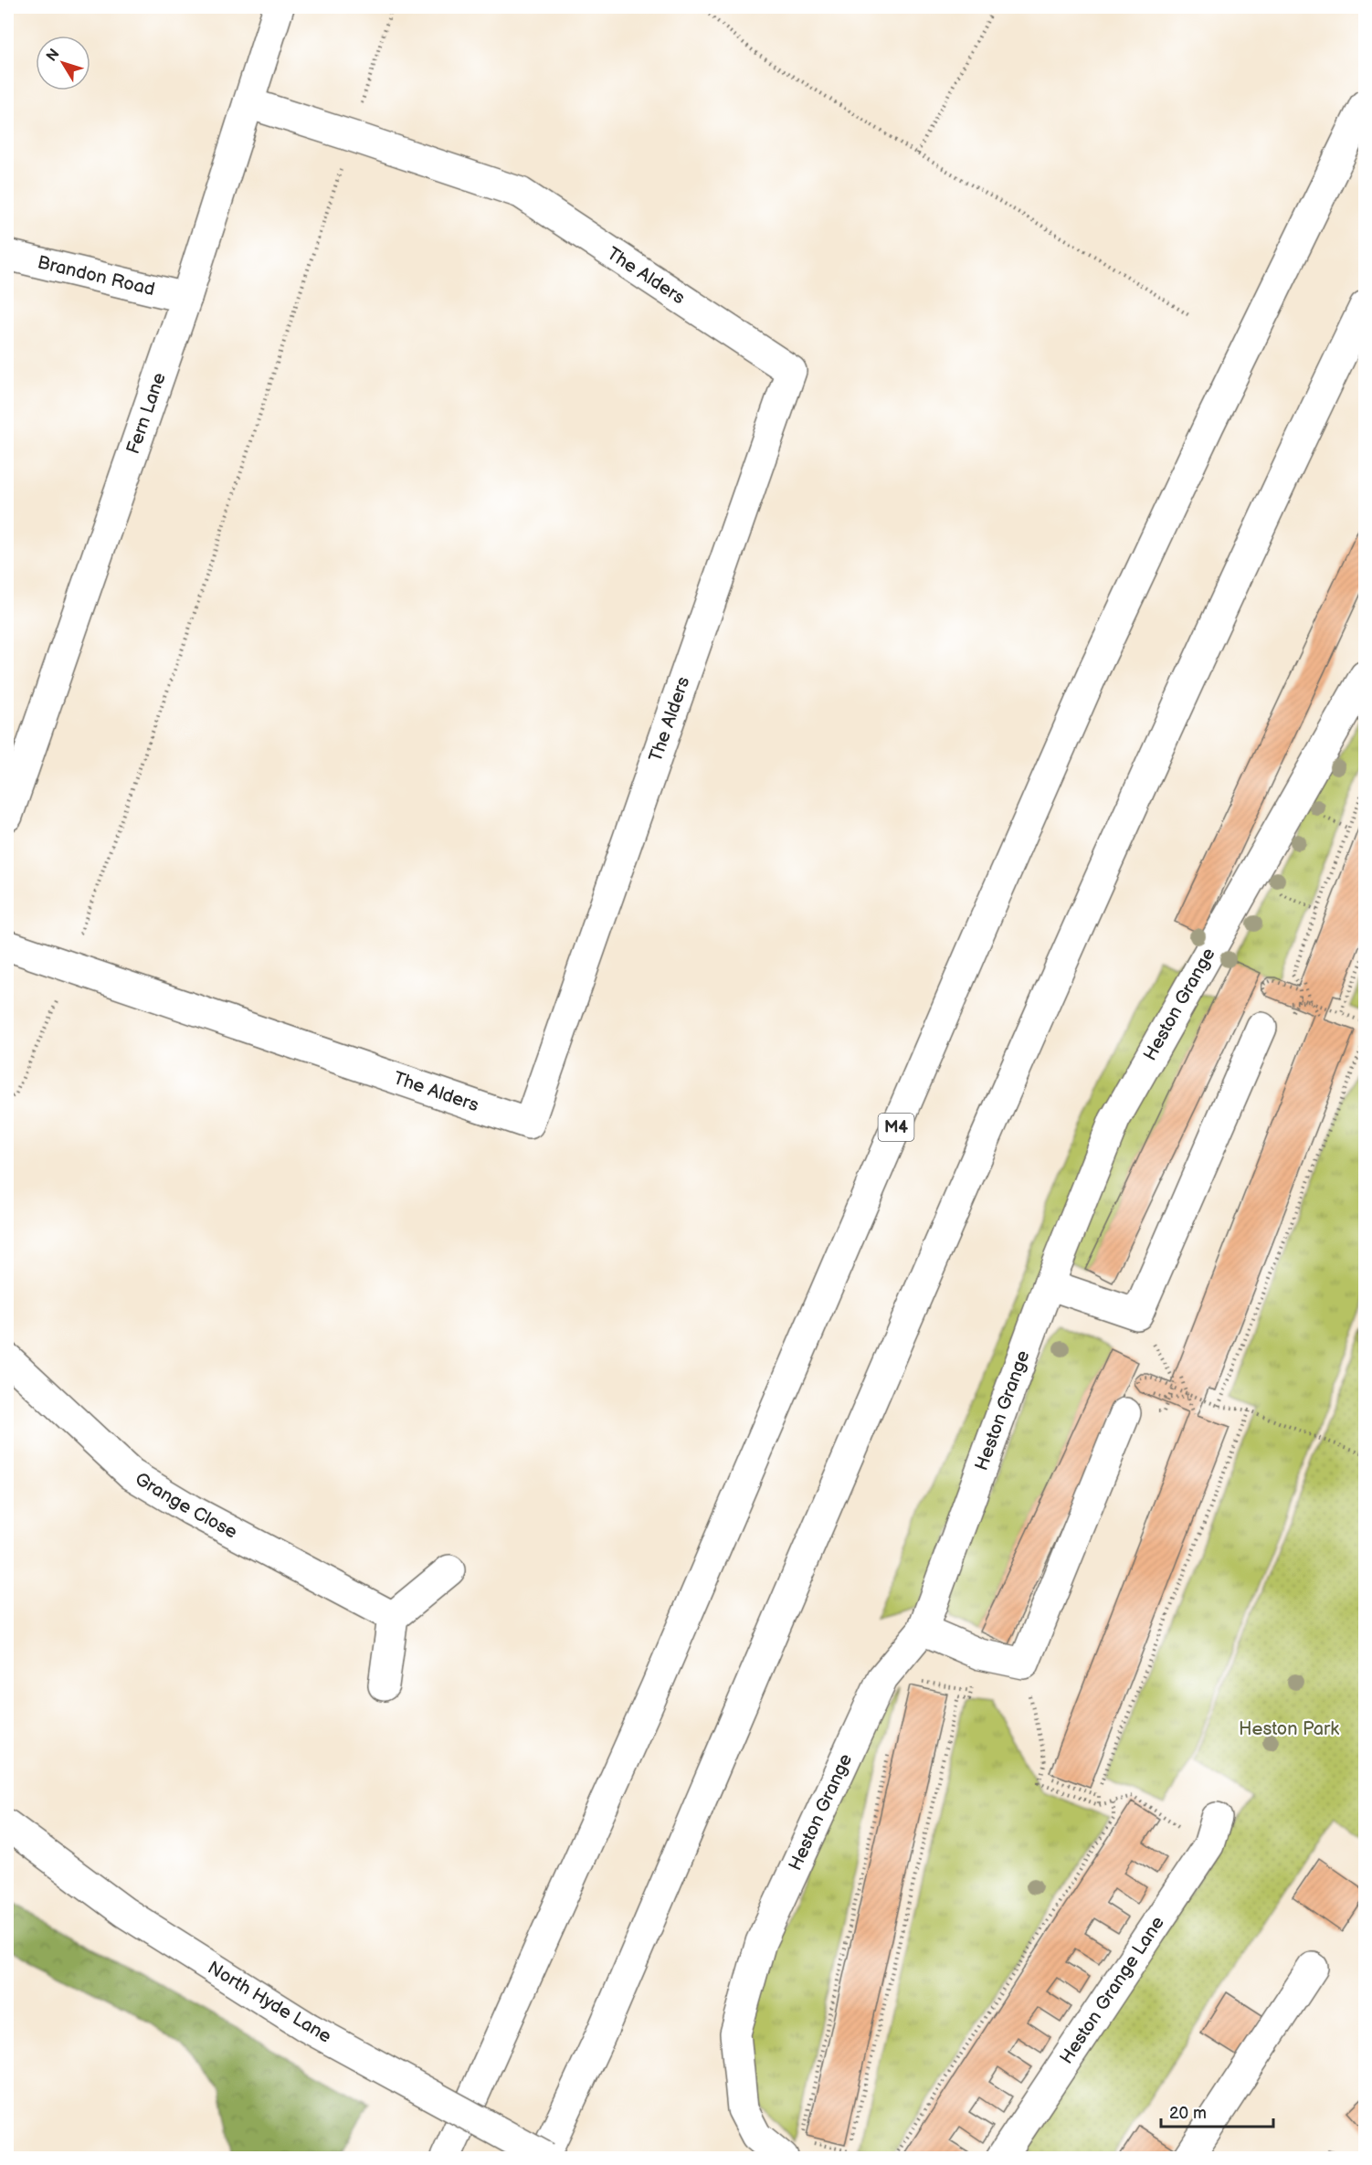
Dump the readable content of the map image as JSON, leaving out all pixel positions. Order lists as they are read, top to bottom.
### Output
{
  "streets": {
    "main road": [
      "Brandon Road",
      "The Alders",
      "Fern Lane",
      "Heston Grange",
      "M4",
      "Grange Close",
      "Heston Grange Lane",
      "North Hyde Lane"
    ]
  },
  "crossings": [
    ["Brandon Road", "Fern Lane"],
    ["The Alders", "Fern Lane"]
  ],
  "parks": ["Heston Park"],
  "scale_bar": "20 m",
  "north": "top left"
}
